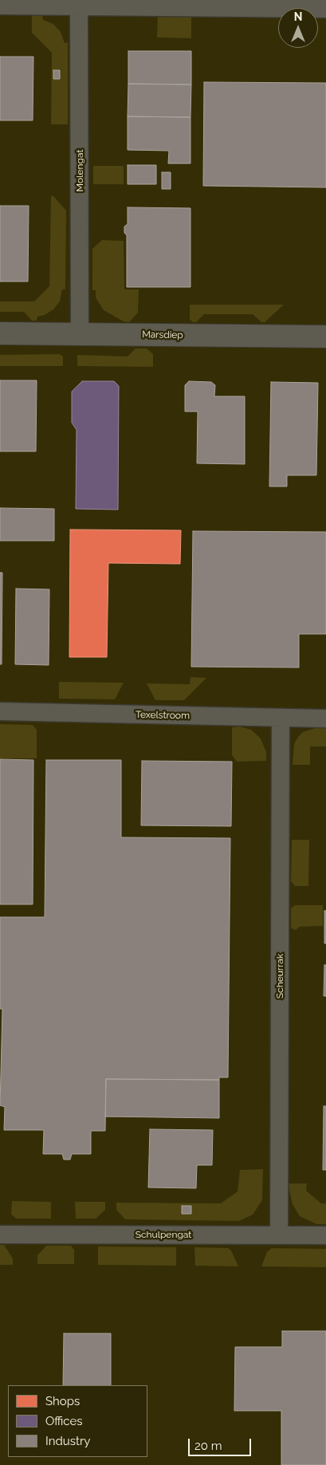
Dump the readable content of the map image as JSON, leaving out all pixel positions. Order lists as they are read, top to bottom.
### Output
{
  "streets": {
    "street": [
      "Molengat",
      "Marsdiep",
      "Texelstroom",
      "Scheurrak",
      "Schulpengat"
    ]
  },
  "crossings": [
    ["Molengat", "Marsdiep"],
    ["Texelstroom", "Scheurrak"],
    ["Scheurrak", "Schulpengat"]
  ],
  "legend": ["Shops", "Offices", "Industry"],
  "scale_bar": "20 m",
  "north": "top"
}
